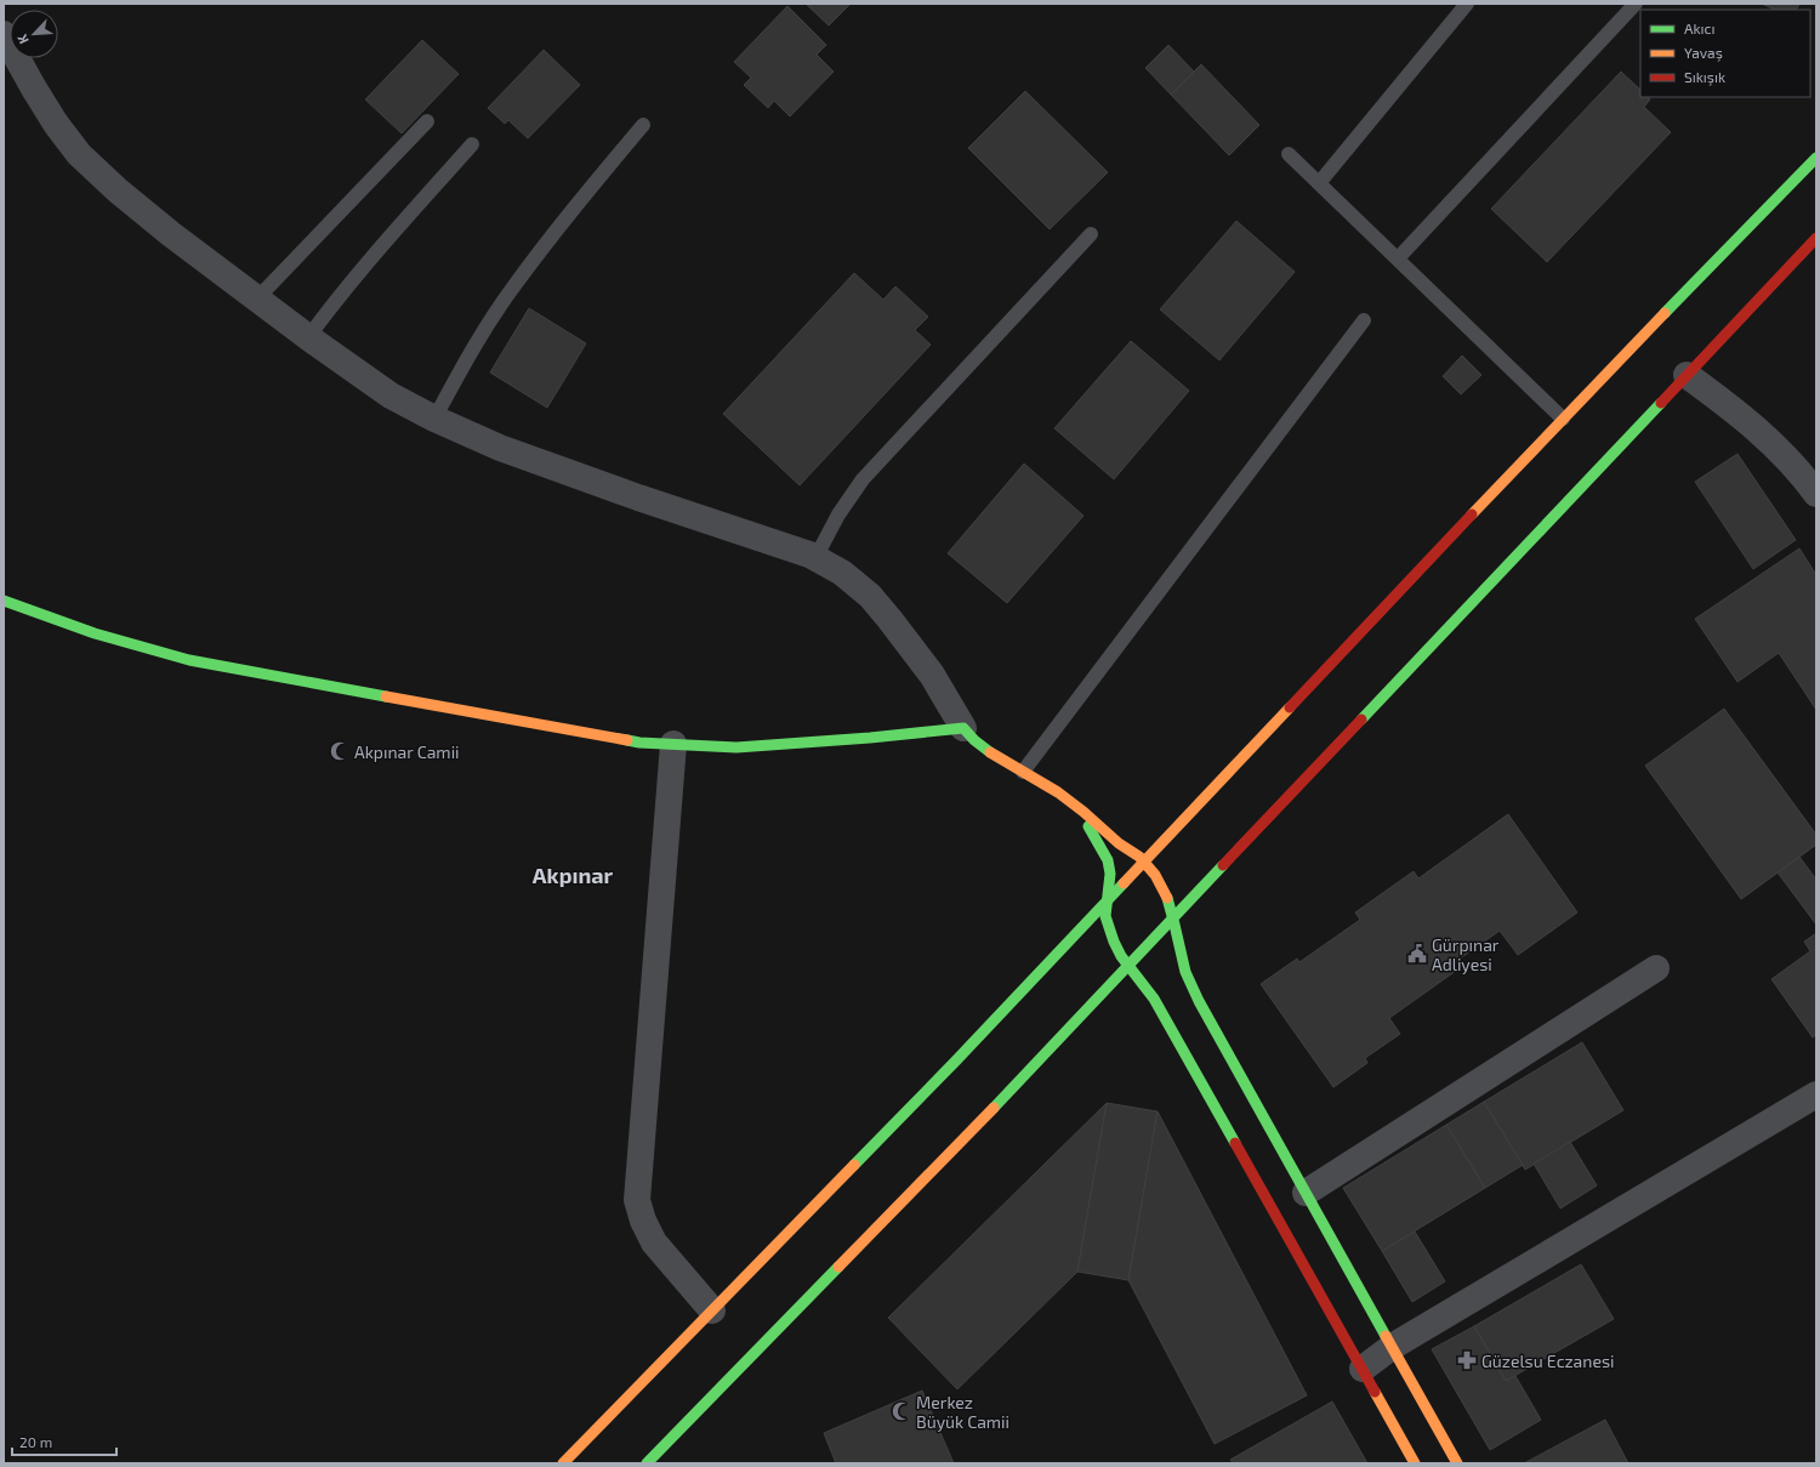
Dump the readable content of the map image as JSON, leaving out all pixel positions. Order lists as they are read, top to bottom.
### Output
{
  "districts": ["Akpınar"],
  "places": {
    "mosque": ["Akpınar Camii", "Merkez Büyük Camii"],
    "public building": ["Gürpınar Adliyesi"],
    "pharmacy": ["Güzelsu Eczanesi"]
  },
  "legend": ["Akıcı", "Yavaş", "Sıkışık"],
  "scale_bar": "20 m",
  "north": "bottom left"
}
